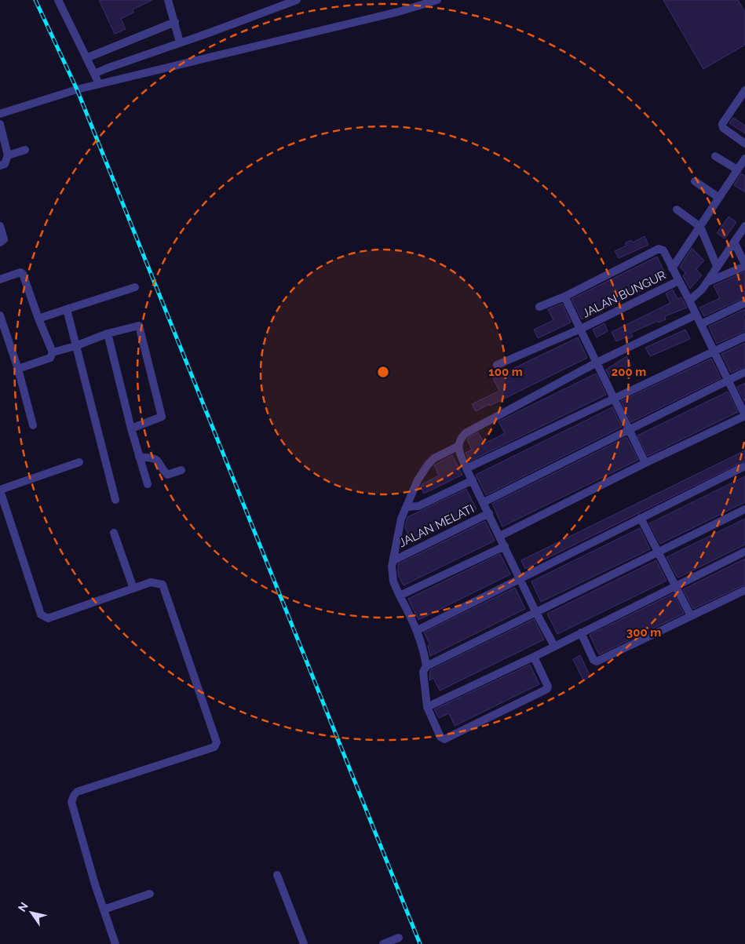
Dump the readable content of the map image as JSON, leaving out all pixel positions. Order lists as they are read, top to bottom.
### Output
{
  "streets": {
    "street": ["JALAN BUNGUR", "JALAN MELATI"]
  },
  "north": "top left",
  "rings": ["100 m", "200 m", "300 m"]
}
